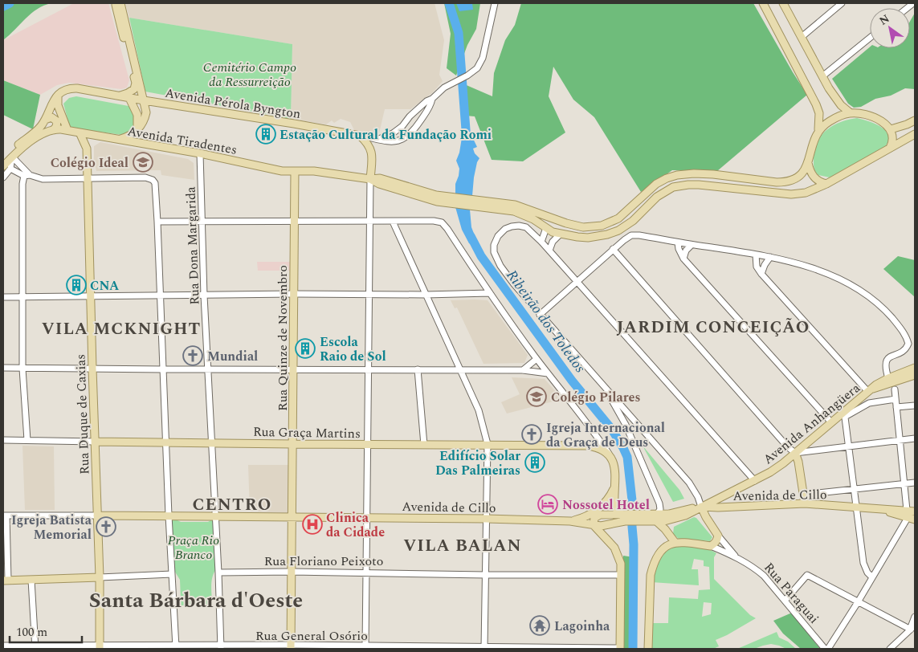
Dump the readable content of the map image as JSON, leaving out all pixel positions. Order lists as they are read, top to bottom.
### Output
{
  "streets": {
    "main road": [
      "Avenida Pérola Byngton",
      "Avenida Tiradentes",
      "Rua Quinze de Novembro",
      "Rua Duque de Caxias",
      "Avenida Anhangüera",
      "Rua Graça Martins",
      "Avenida de Cillo",
      "Rua Paraguai"
    ],
    "street": ["Rua Dona Margarida", "Rua Floriano Peixoto", "Rua General Osório"]
  },
  "crossings": [
    ["Avenida Tiradentes", "Rua Dona Margarida"],
    ["Avenida Tiradentes", "Rua Quinze de Novembro"],
    ["Avenida Tiradentes", "Rua Duque de Caxias"],
    ["Rua Dona Margarida", "Rua Graça Martins"],
    ["Rua Dona Margarida", "Avenida de Cillo"],
    ["Rua Dona Margarida", "Rua Floriano Peixoto"],
    ["Rua Dona Margarida", "Rua General Osório"],
    ["Rua Quinze de Novembro", "Rua Graça Martins"],
    ["Rua Quinze de Novembro", "Avenida de Cillo"],
    ["Rua Quinze de Novembro", "Rua Floriano Peixoto"],
    ["Rua Quinze de Novembro", "Rua General Osório"],
    ["Rua Duque de Caxias", "Rua Graça Martins"],
    ["Rua Duque de Caxias", "Avenida de Cillo"],
    ["Rua Duque de Caxias", "Rua General Osório"],
    ["Avenida Anhangüera", "Avenida de Cillo"]
  ],
  "districts": [
    "JARDIM CONCEIÇÃO",
    "VILA MCKNIGHT",
    "CENTRO",
    "VILA BALAN",
    "Santa Bárbara d'Oeste"
  ],
  "water": ["Ribeirão dos Toledos"],
  "parks": ["Cemitério Campo da Ressurreição", "Praça Rio Branco"],
  "places": {
    "building": [
      "Estação Cultural da Fundação Romi",
      "CNA",
      "Escola Raio de Sol",
      "Edifício Solar Das Palmeiras"
    ],
    "school or university": ["Colégio Ideal", "Colégio Pilares"],
    "church": ["Mundial", "Igreja Internacional da Graça de Deus", "Igreja Batista Memorial"],
    "hotel": ["Nossotel Hotel"],
    "hospital": ["Clinica da Cidade"],
    "temple": ["Lagoinha"]
  },
  "scale_bar": "100 m",
  "north": "top left"
}
